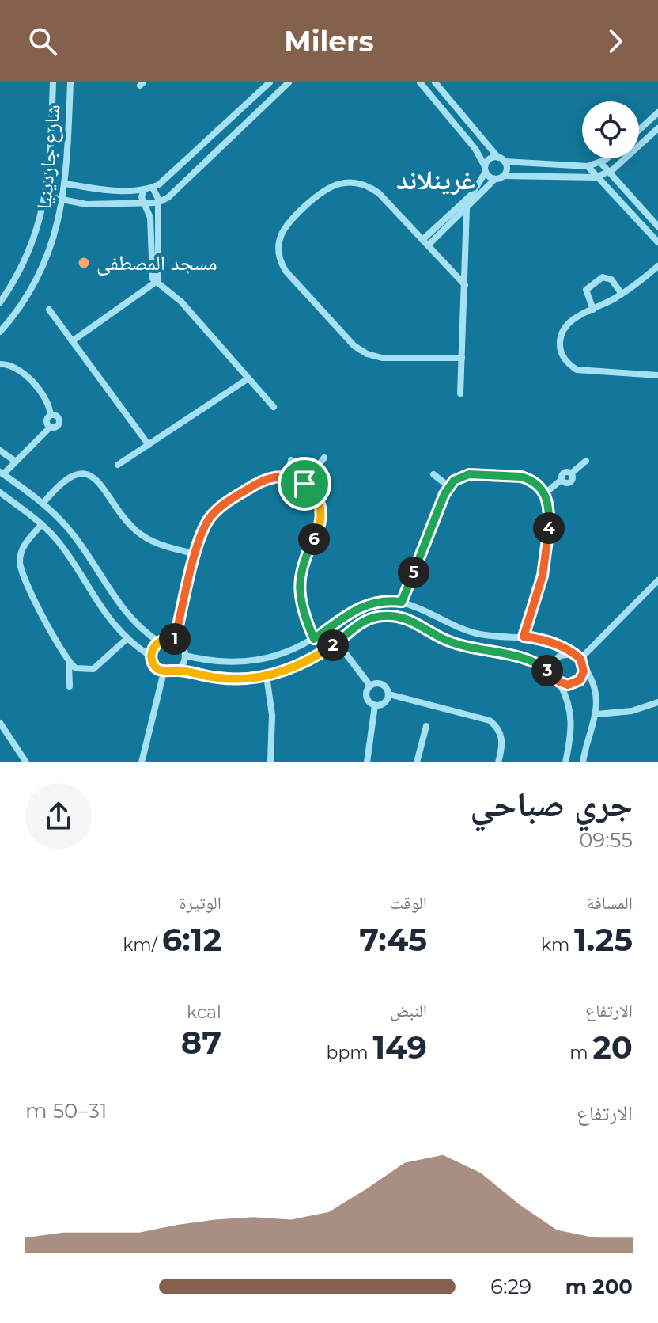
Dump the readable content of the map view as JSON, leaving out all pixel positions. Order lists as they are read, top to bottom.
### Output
{
  "streets": {
    "street": ["شارع جاردينيا"]
  },
  "districts": ["غرينلاند"],
  "places": ["مسجد المصطفى"],
  "page": {
    "header": "Milers",
    "pins": [
      "4",
      "6",
      "5",
      "1",
      "2",
      "3"
    ],
    "heading": ["جري صباحي", "09:55"],
    "stats": [
      ["المسافة", "1.25 km"],
      ["الوقت", "7:45"],
      ["الوتيرة", "6:12 /km"],
      ["الارتفاع", "20 m"],
      ["النبض", "149 bpm"],
      ["kcal", "87"]
    ],
    "chart": ["الارتفاع", "31–50 m"],
    "list": [
      {
        "name": "200 m",
        "note": "6:29"
      }
    ]
  }
}
